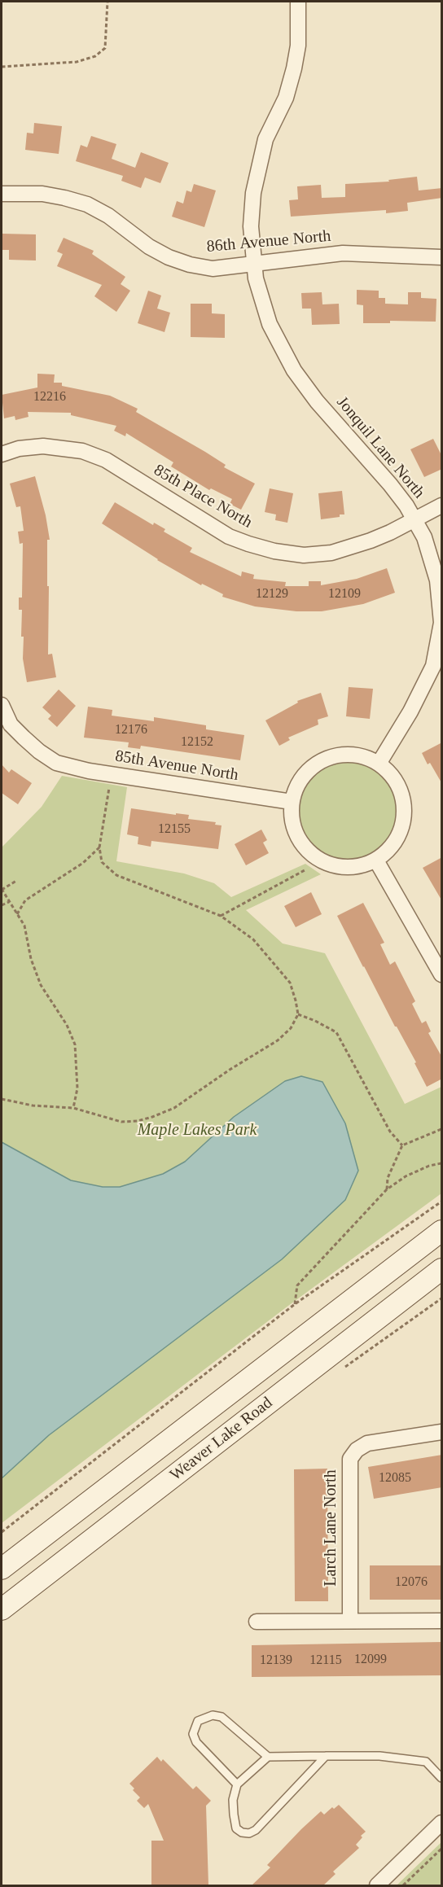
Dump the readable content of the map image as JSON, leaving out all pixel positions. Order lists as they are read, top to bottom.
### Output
{
  "streets": {
    "main road": ["Weaver Lake Road"],
    "street": [
      "86th Avenue North",
      "Jonquil Lane North",
      "85th Place North",
      "85th Avenue North",
      "Larch Lane North"
    ]
  },
  "crossings": [
    ["86th Avenue North", "Jonquil Lane North"],
    ["Jonquil Lane North", "85th Place North"],
    ["Jonquil Lane North", "85th Avenue North"]
  ],
  "parks": ["Maple Lakes Park"],
  "house_numbers": [
    "12216",
    "12129",
    "12109",
    "12176",
    "12152",
    "12155",
    "12085",
    "12076",
    "12099",
    "12139",
    "12115"
  ]
}
